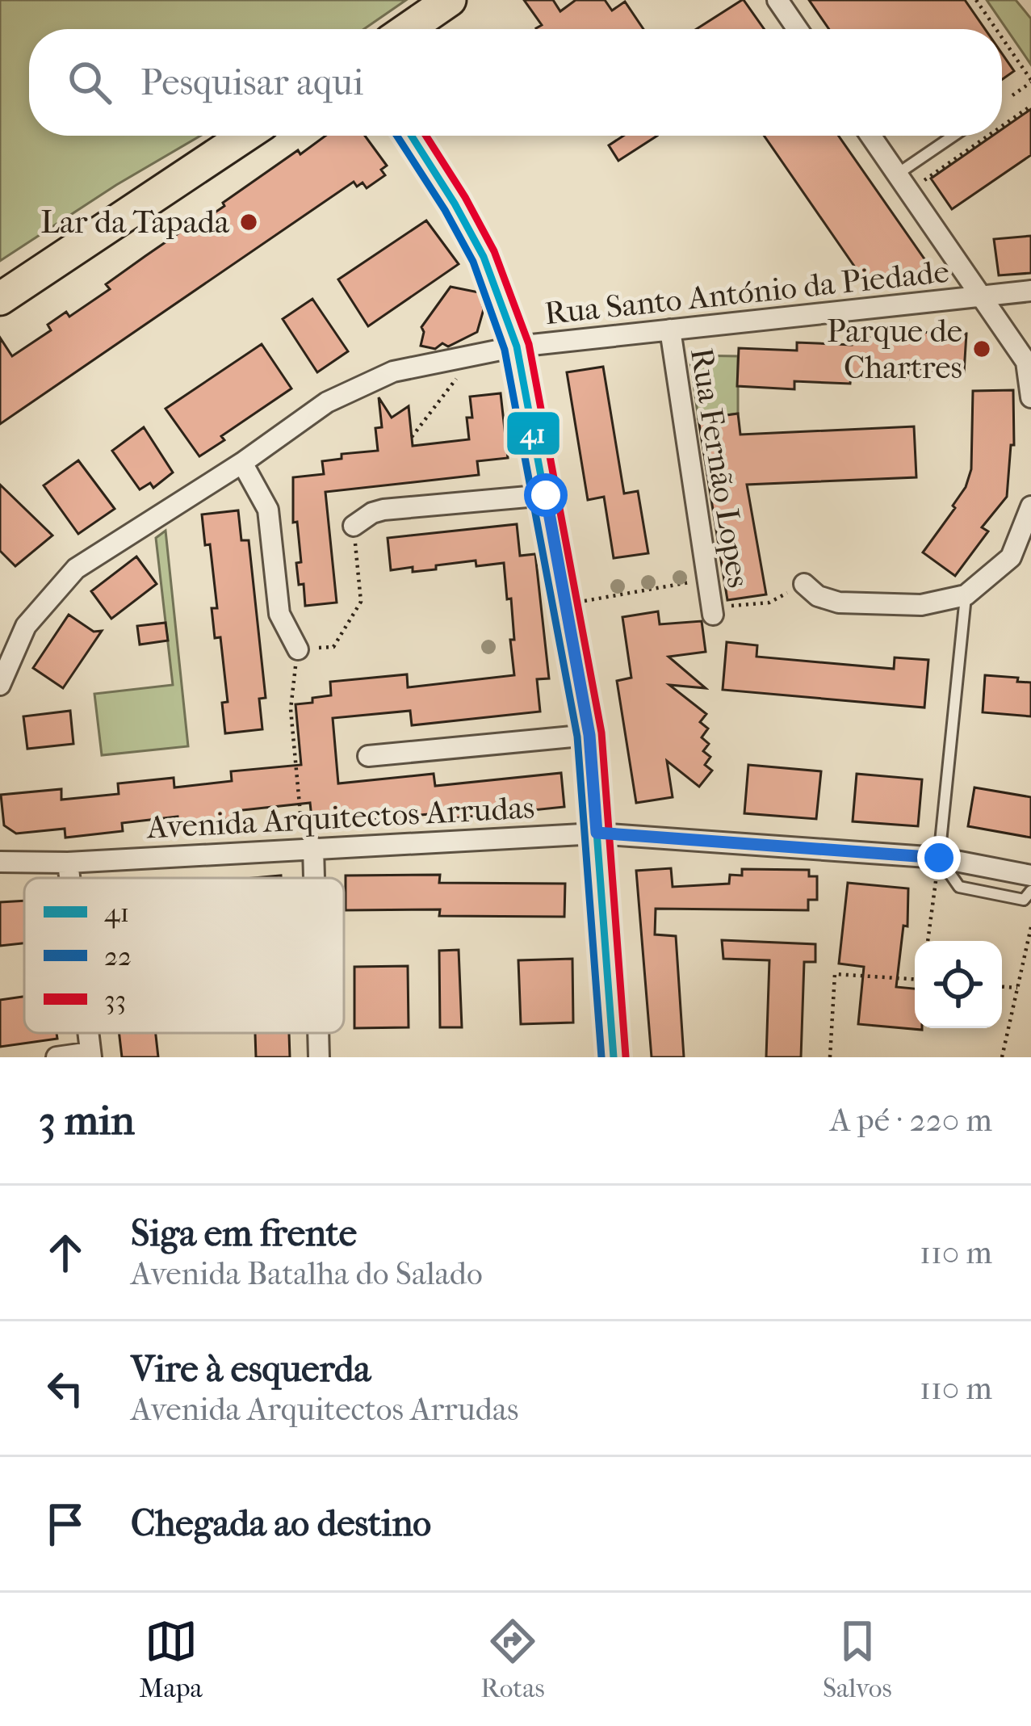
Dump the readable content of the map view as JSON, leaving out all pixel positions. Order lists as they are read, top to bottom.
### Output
{
  "streets": {
    "street": ["Rua Santo António da Piedade", "Rua Fernão Lopes", "Avenida Arquitectos Arrudas"]
  },
  "crossings": [
    ["Rua Santo António da Piedade", "Rua Fernão Lopes"]
  ],
  "places": ["Lar da Tapada", "Parque de Chartres"],
  "lines": ["transit line 41", "transit line 22", "transit line 33"],
  "legend": ["41", "22", "33"],
  "page": {
    "search": "Pesquisar aqui",
    "heading": ["3 min", "A pé · 220 m"],
    "list": [
      ["Siga em frente", "Avenida Batalha do Salado", "110 m"],
      ["Vire à esquerda", "Avenida Arquitectos Arrudas", "110 m"],
      "Chegada ao destino"
    ],
    "nav": ["Mapa", "Rotas", "Salvos"]
  }
}
